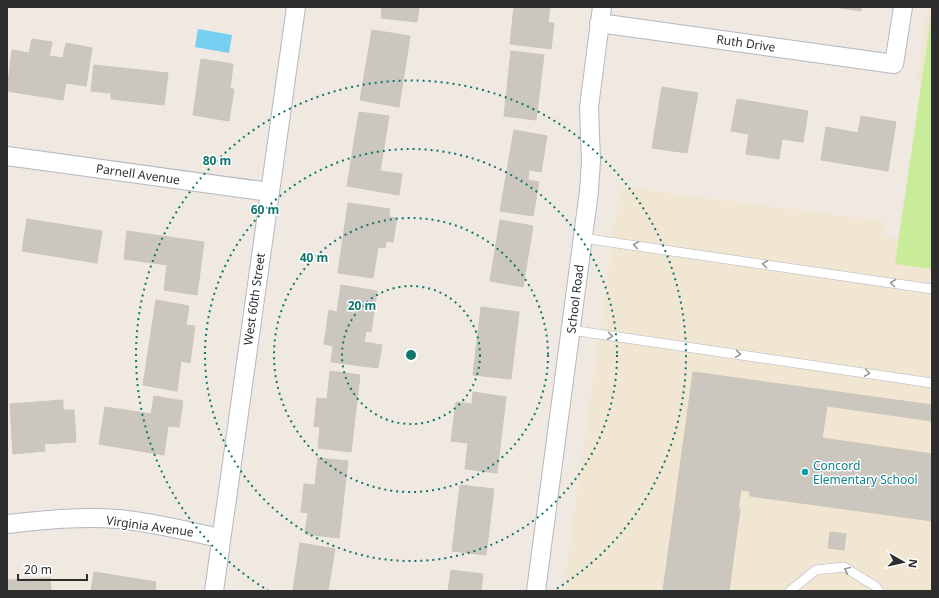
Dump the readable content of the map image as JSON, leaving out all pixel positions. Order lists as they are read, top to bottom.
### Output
{
  "streets": {
    "street": [
      "Ruth Drive",
      "Parnell Avenue",
      "West 60th Street",
      "School Road",
      "Virginia Avenue"
    ]
  },
  "crossings": [
    ["Ruth Drive", "School Road"],
    ["Parnell Avenue", "West 60th Street"],
    ["West 60th Street", "Virginia Avenue"]
  ],
  "places": ["Concord Elementary School"],
  "scale_bar": "20 m",
  "north": "right",
  "rings": [
    "80 m",
    "60 m",
    "40 m",
    "20 m"
  ]
}
